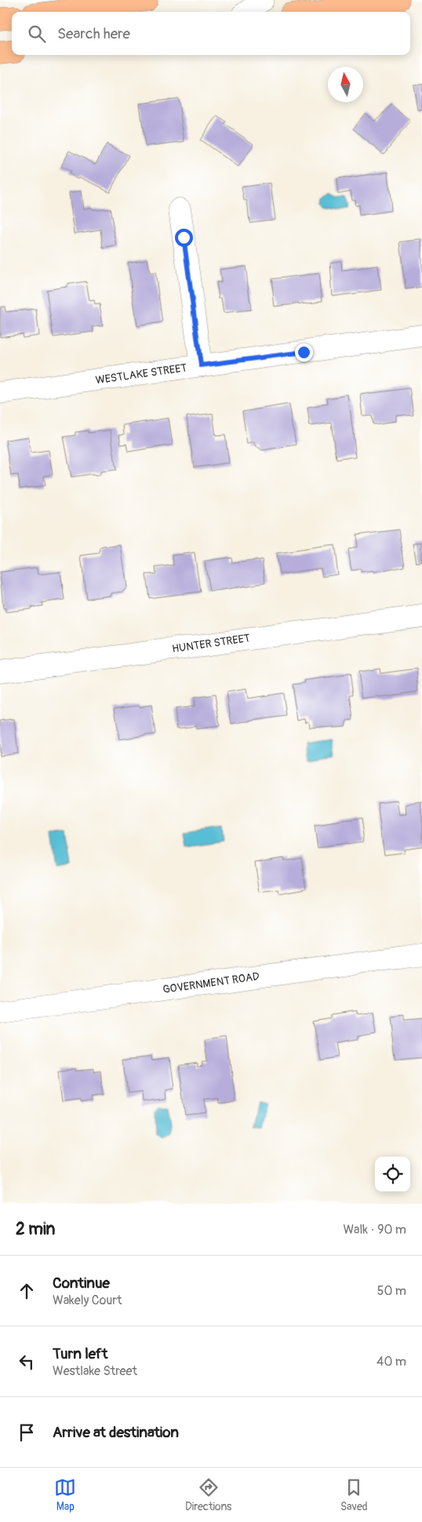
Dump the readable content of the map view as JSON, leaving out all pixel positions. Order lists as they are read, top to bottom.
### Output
{
  "streets": {
    "street": ["WESTLAKE STREET", "HUNTER STREET", "GOVERNMENT ROAD"]
  },
  "north": "top",
  "page": {
    "search": "Search here",
    "heading": ["2 min", "Walk · 90 m"],
    "list": [
      ["Continue", "Wakely Court", "50 m"],
      ["Turn left", "Westlake Street", "40 m"],
      "Arrive at destination"
    ],
    "nav": ["Map", "Directions", "Saved"]
  }
}
